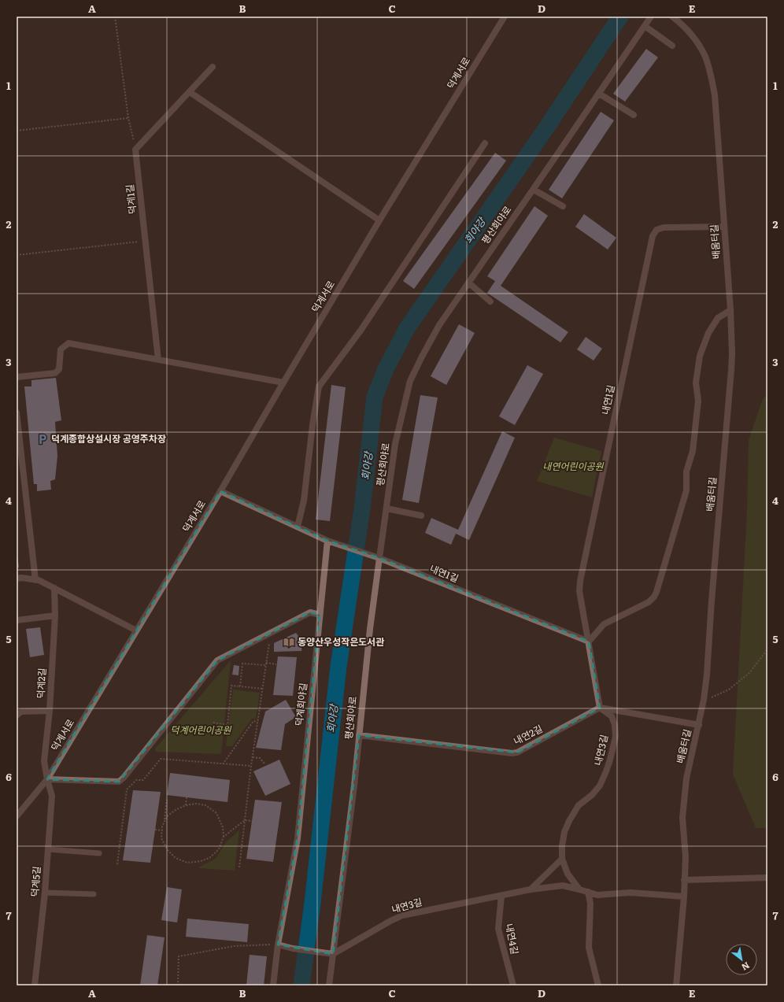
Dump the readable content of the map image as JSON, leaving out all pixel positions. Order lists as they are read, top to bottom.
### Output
{
  "streets": {
    "street": [
      "덕계서로",
      "덕계1길",
      "평산회야로",
      "배움터길",
      "내연1길",
      "덕계2길",
      "덕계회야길",
      "내연2길",
      "내연3길",
      "덕계5길",
      "내연4길"
    ]
  },
  "crossings": [
    ["덕계서로", "덕계2길"],
    ["덕계서로", "덕계5길"],
    ["평산회야로", "내연1길"],
    ["평산회야로", "내연2길"],
    ["평산회야로", "내연3길"],
    ["배움터길", "내연1길"],
    ["배움터길", "내연3길"],
    ["내연1길", "덕계회야길"],
    ["내연1길", "내연2길"],
    ["내연1길", "내연3길"],
    ["덕계2길", "덕계5길"],
    ["내연2길", "내연3길"],
    ["내연3길", "내연4길"]
  ],
  "water": ["회야강"],
  "parks": ["내연어린이공원", "덕계어린이공원"],
  "places": {
    "parking": ["덕계종합상설시장 공영주차장"],
    "library": ["동양산우성작은도서관"]
  },
  "north": "bottom right",
  "grid": {
    "columns": [
      "A",
      "B",
      "C",
      "D",
      "E"
    ],
    "rows": [
      "1",
      "2",
      "3",
      "4",
      "5",
      "6",
      "7"
    ]
  }
}
